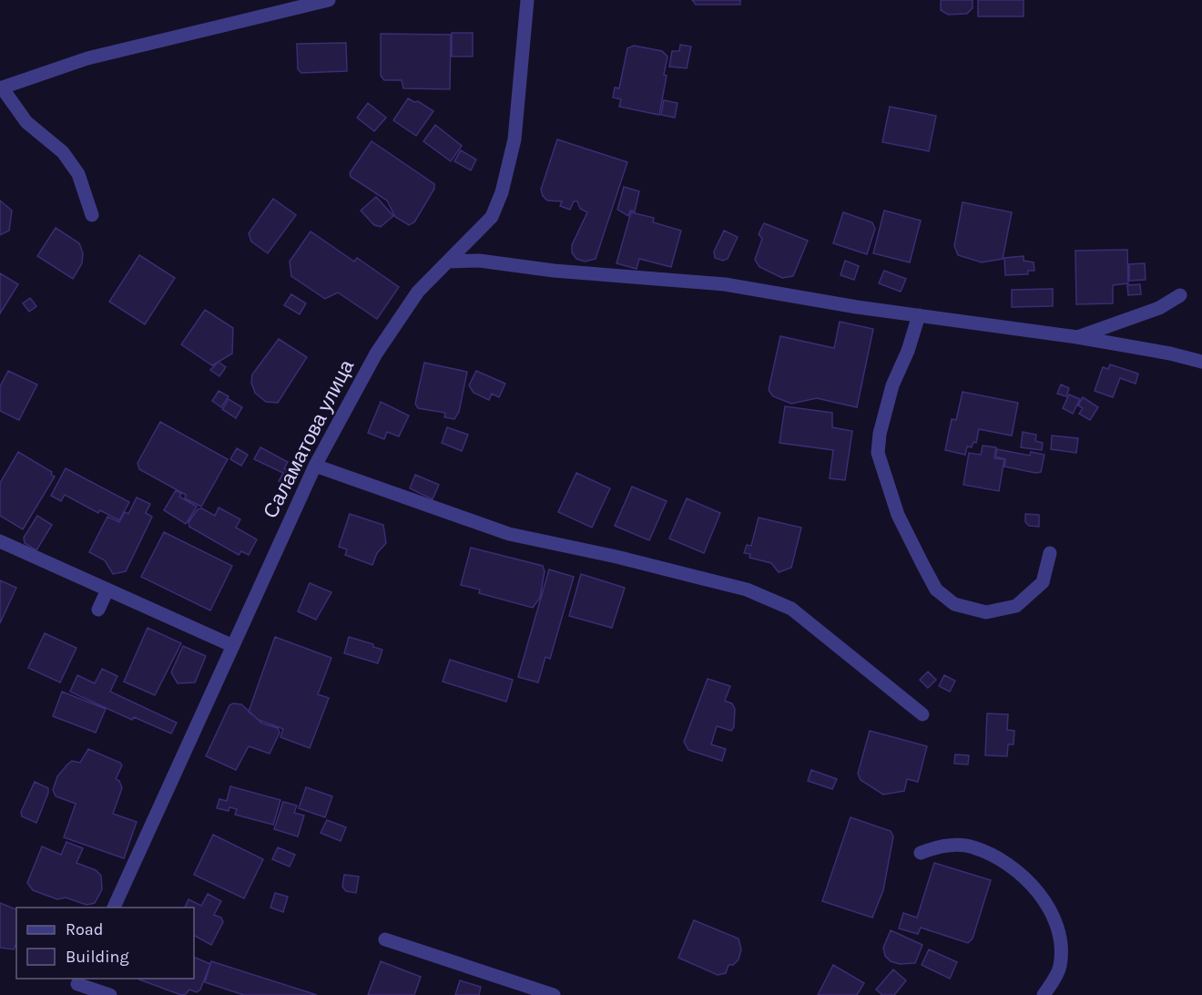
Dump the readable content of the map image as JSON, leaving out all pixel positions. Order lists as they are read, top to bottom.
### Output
{
  "streets": {
    "street": ["Саламатова улица"]
  },
  "legend": ["Road", "Building"]
}
